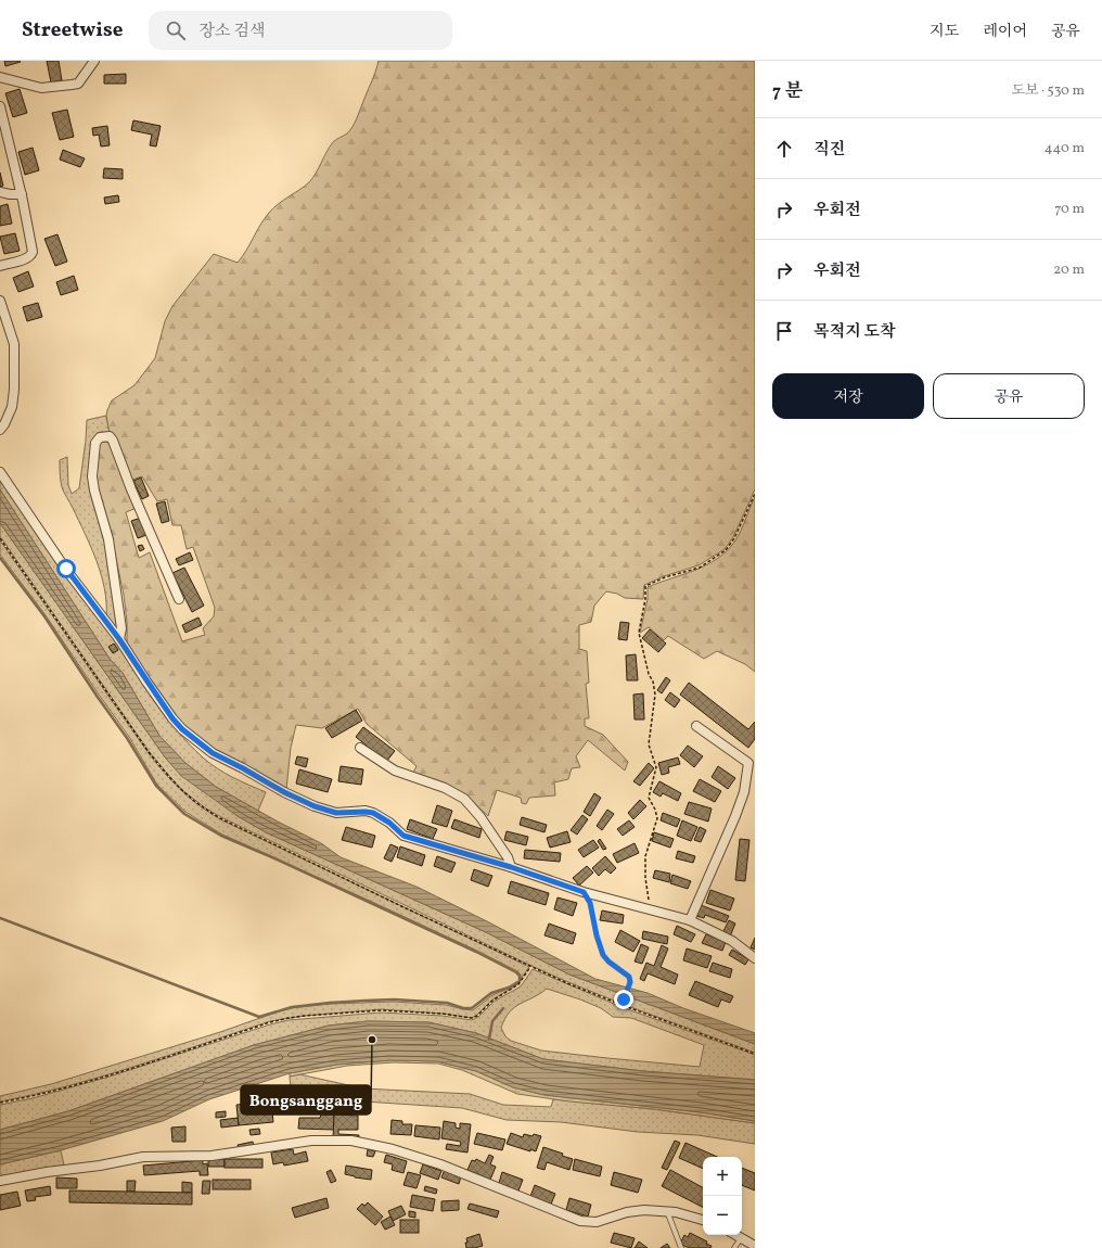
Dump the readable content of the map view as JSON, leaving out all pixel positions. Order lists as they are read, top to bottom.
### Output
{
  "places": ["Bongsanggang"],
  "page": {
    "header": "Streetwise",
    "search": "장소 검색",
    "nav": ["지도", "레이어", "공유"],
    "heading": ["7 분", "도보 · 530 m"],
    "list": [
      ["직진", "440 m"],
      ["우회전", "70 m"],
      ["우회전", "20 m"],
      "목적지 도착"
    ],
    "buttons": ["저장", "공유"],
    "map_buttons": ["+", "−"]
  }
}
